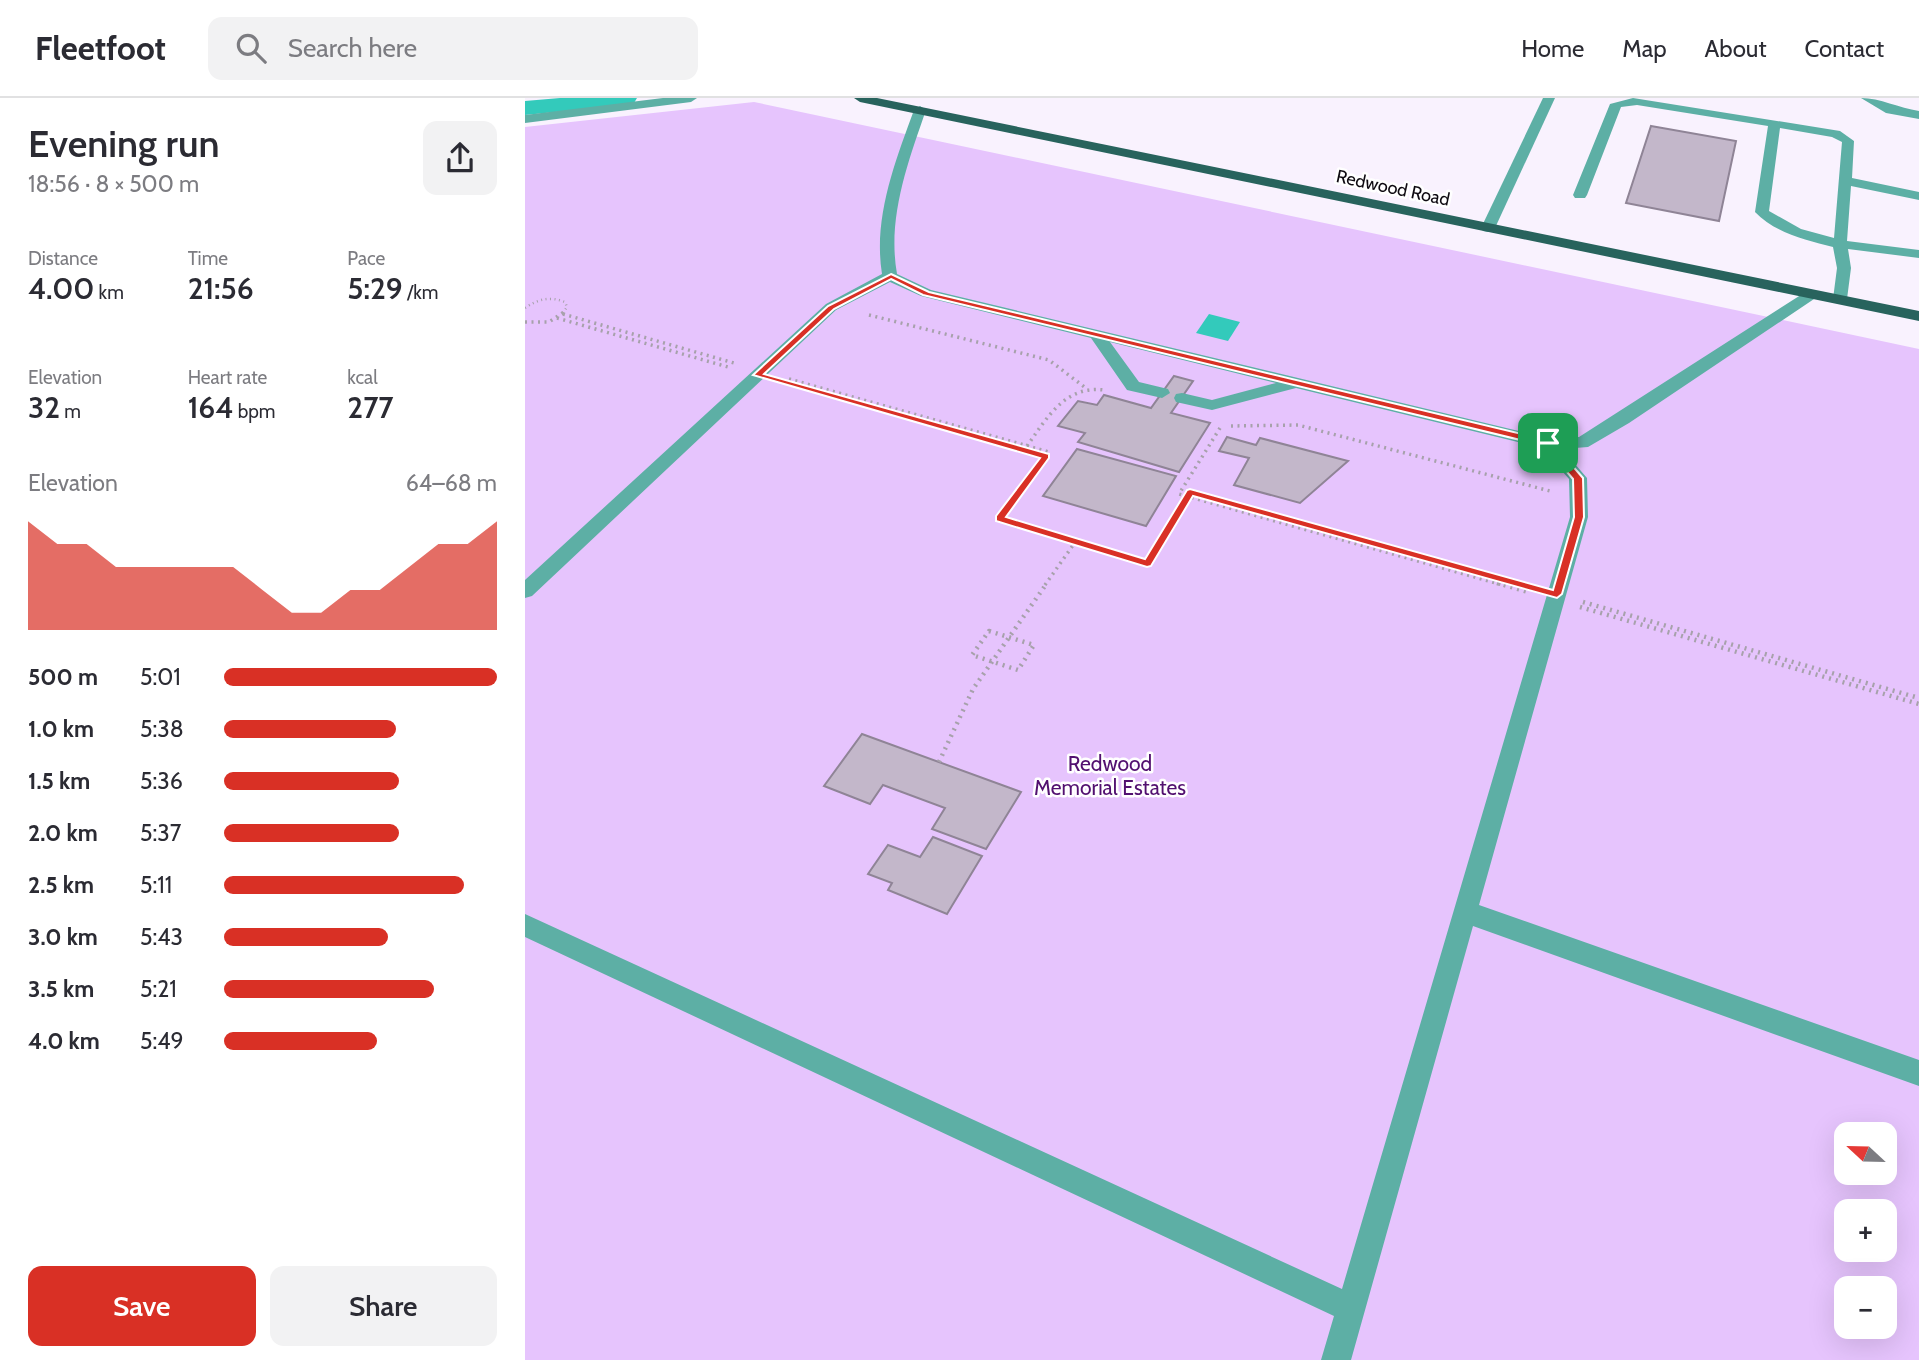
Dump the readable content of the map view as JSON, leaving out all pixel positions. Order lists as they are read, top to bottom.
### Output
{
  "streets": {
    "main road": ["Redwood Road"]
  },
  "parks": ["Redwood Memorial Estates"],
  "north": "left",
  "page": {
    "header": "Fleetfoot",
    "search": "Search here",
    "nav": [
      "Home",
      "Map",
      "About",
      "Contact"
    ],
    "heading": ["Evening run", "18:56 · 8 × 500 m"],
    "stats": [
      ["Distance", "4.00 km"],
      ["Time", "21:56"],
      ["Pace", "5:29 /km"],
      ["Elevation", "32 m"],
      ["Heart rate", "164 bpm"],
      ["kcal", "277"]
    ],
    "chart": ["Elevation", "64–68 m"],
    "list": [
      {
        "name": "500 m",
        "note": "5:01"
      },
      {
        "name": "1.0 km",
        "note": "5:38"
      },
      {
        "name": "1.5 km",
        "note": "5:36"
      },
      {
        "name": "2.0 km",
        "note": "5:37"
      },
      {
        "name": "2.5 km",
        "note": "5:11"
      },
      {
        "name": "3.0 km",
        "note": "5:43"
      },
      {
        "name": "3.5 km",
        "note": "5:21"
      },
      {
        "name": "4.0 km",
        "note": "5:49"
      }
    ],
    "map_buttons": ["+", "−"],
    "buttons": ["Save", "Share"]
  }
}
